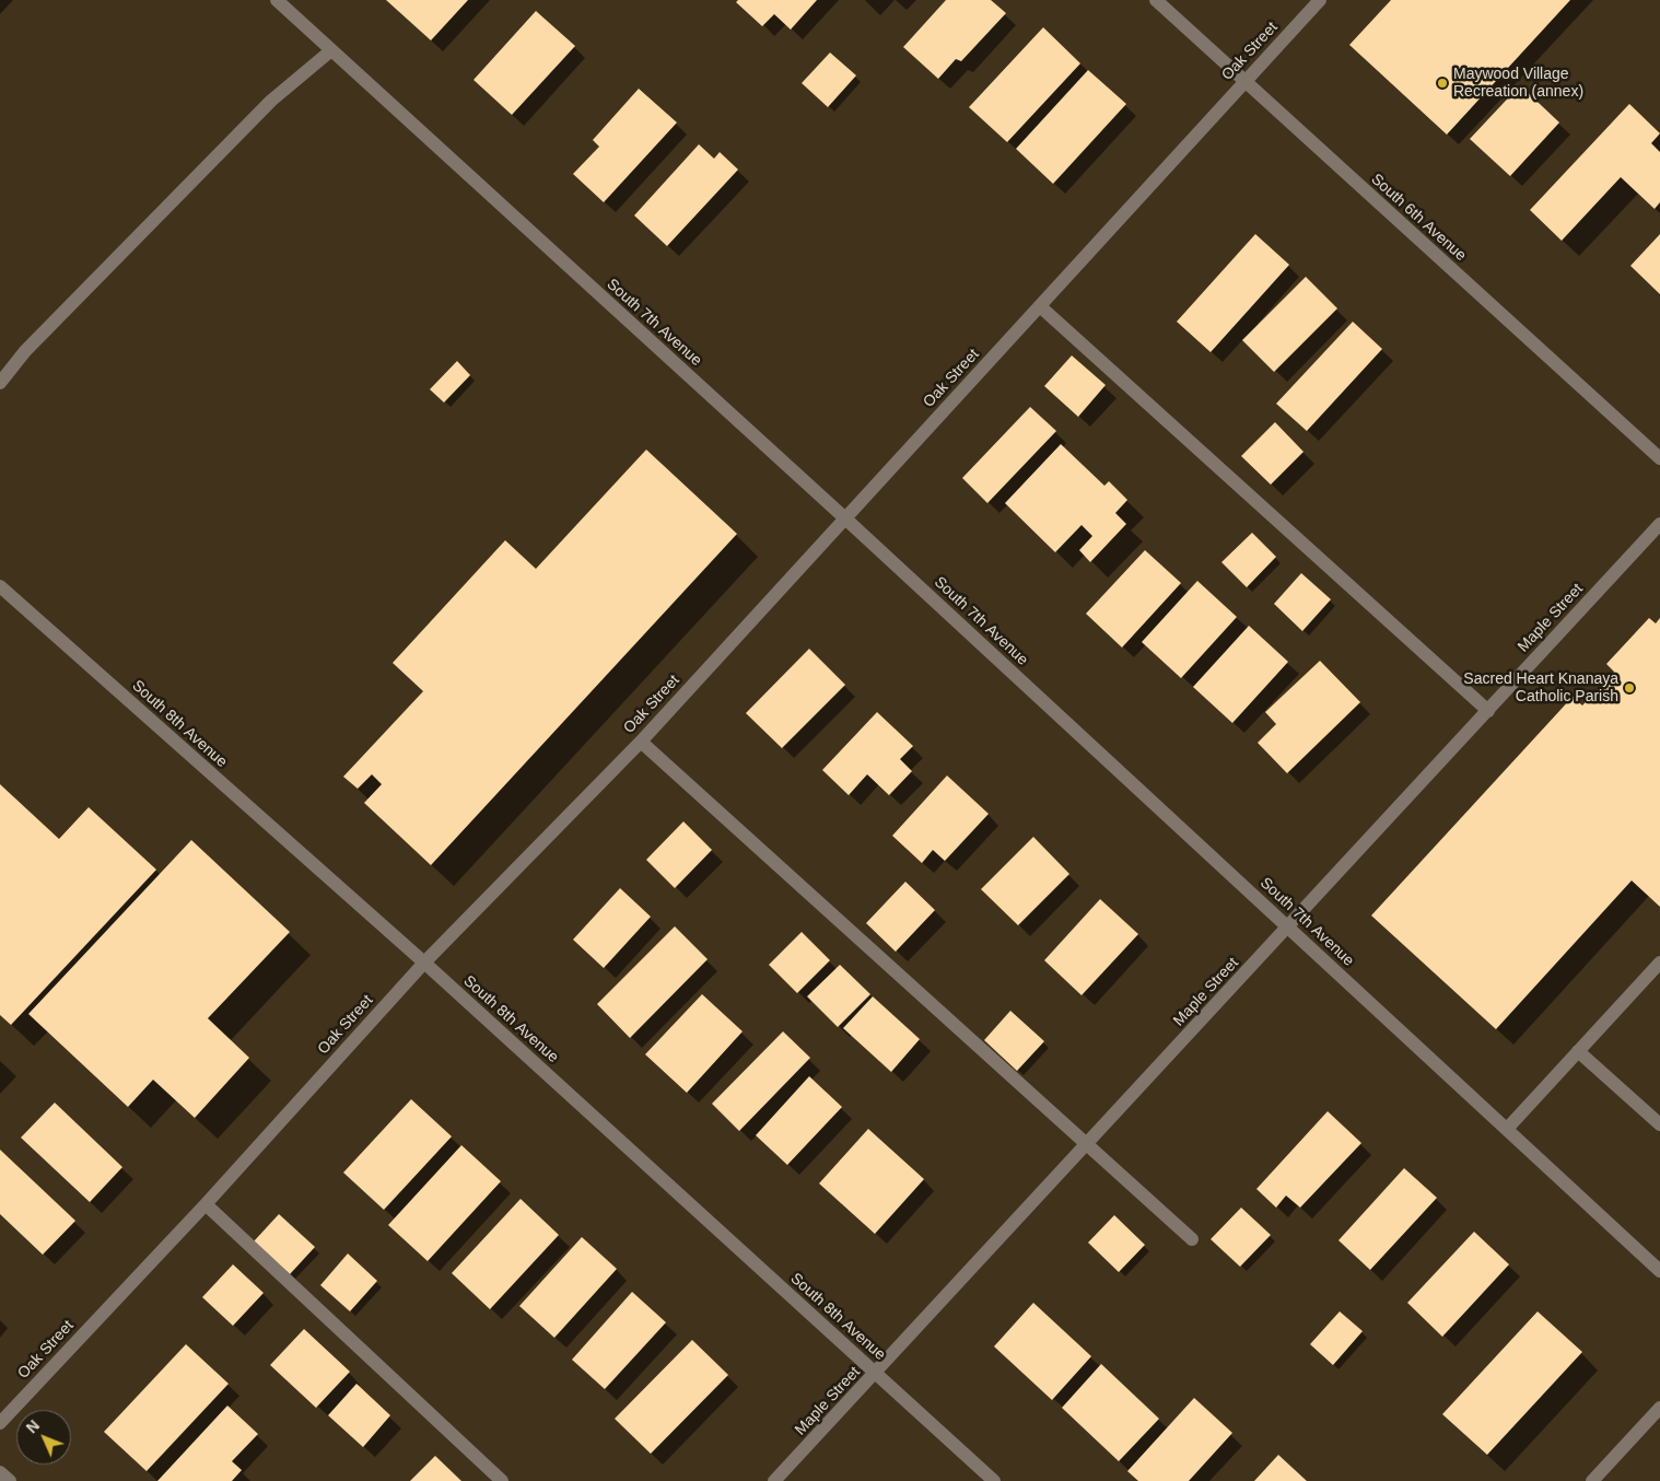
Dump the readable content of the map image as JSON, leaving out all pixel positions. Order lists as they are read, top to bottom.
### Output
{
  "streets": {
    "street": [
      "Oak Street",
      "South 6th Avenue",
      "South 7th Avenue",
      "Maple Street",
      "South 8th Avenue"
    ]
  },
  "crossings": [
    ["Oak Street", "South 6th Avenue"],
    ["Oak Street", "South 7th Avenue"],
    ["Oak Street", "South 8th Avenue"],
    ["South 7th Avenue", "Maple Street"],
    ["Maple Street", "South 8th Avenue"]
  ],
  "places": ["Maywood Village Recreation (annex)", "Sacred Heart Knanaya Catholic Parish"],
  "north": "top left"
}
